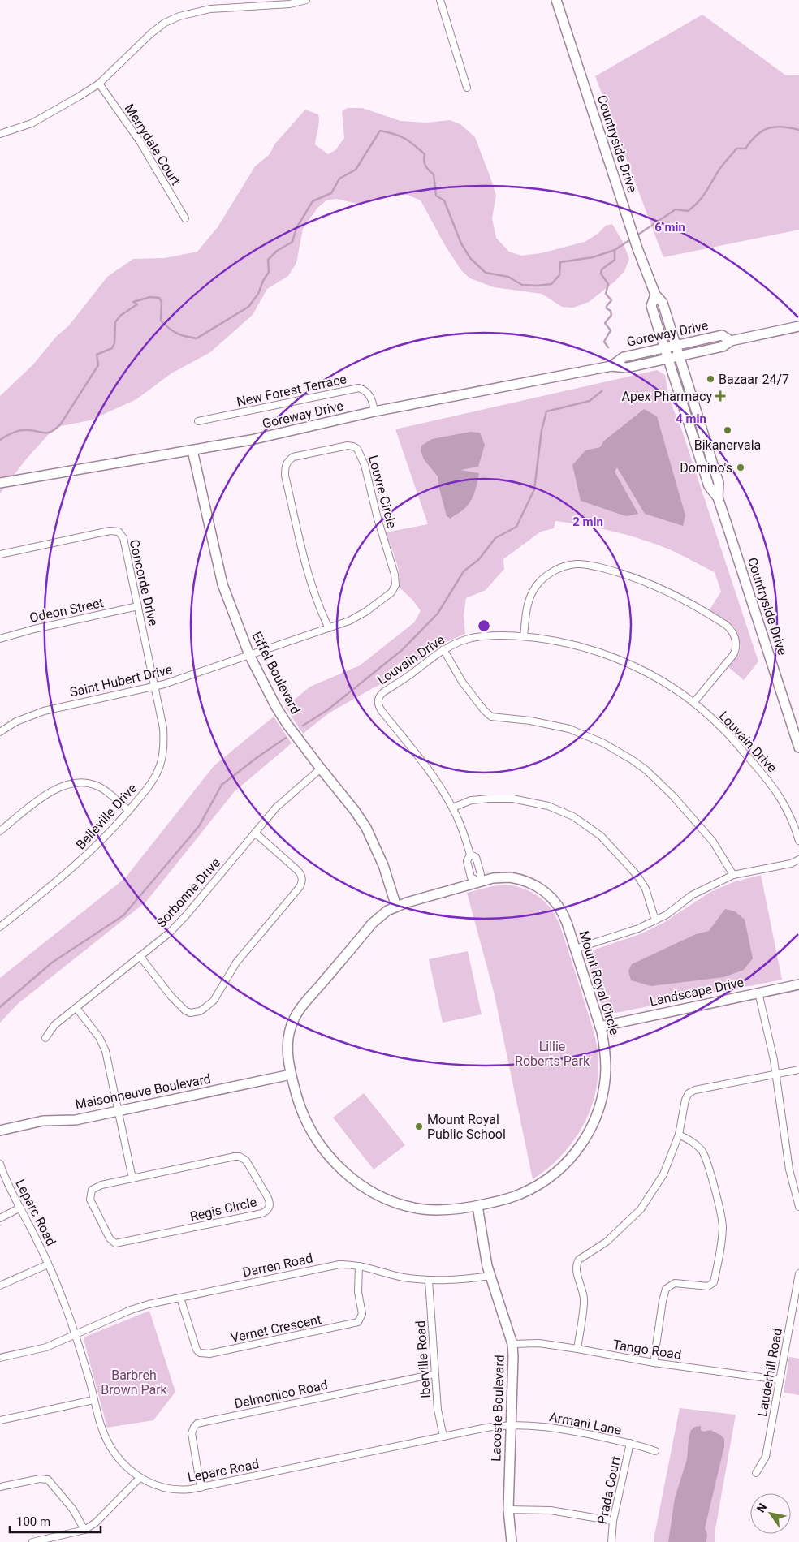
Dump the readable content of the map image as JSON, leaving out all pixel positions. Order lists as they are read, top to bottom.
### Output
{
  "streets": {
    "street": [
      "Countryside Drive",
      "Merrydale Court",
      "Goreway Drive",
      "New Forest Terrace",
      "Louvre Circle",
      "Concorde Drive",
      "Odeon Street",
      "Louvain Drive",
      "Eiffel Boulevard",
      "Saint Hubert Drive",
      "Belleville Drive",
      "Sorbonne Drive",
      "Mount Royal Circle",
      "Landscape Drive",
      "Maisonneuve Boulevard",
      "Regis Circle",
      "Leparc Road",
      "Darren Road",
      "Vernet Crescent",
      "Tango Road",
      "Iberville Road",
      "Lauderhill Road",
      "Delmonico Road",
      "Lacoste Boulevard",
      "Armani Lane",
      "Prada Court"
    ]
  },
  "crossings": [
    ["Countryside Drive", "Goreway Drive"],
    ["Goreway Drive", "New Forest Terrace"],
    ["Goreway Drive", "Eiffel Boulevard"],
    ["Louvre Circle", "Eiffel Boulevard"],
    ["Louvre Circle", "Saint Hubert Drive"],
    ["Concorde Drive", "Odeon Street"],
    ["Concorde Drive", "Saint Hubert Drive"],
    ["Concorde Drive", "Belleville Drive"],
    ["Louvain Drive", "Mount Royal Circle"],
    ["Eiffel Boulevard", "Saint Hubert Drive"],
    ["Eiffel Boulevard", "Sorbonne Drive"],
    ["Eiffel Boulevard", "Mount Royal Circle"],
    ["Saint Hubert Drive", "Belleville Drive"],
    ["Mount Royal Circle", "Landscape Drive"],
    ["Mount Royal Circle", "Maisonneuve Boulevard"],
    ["Mount Royal Circle", "Lacoste Boulevard"],
    ["Leparc Road", "Darren Road"],
    ["Leparc Road", "Iberville Road"],
    ["Leparc Road", "Delmonico Road"],
    ["Leparc Road", "Lacoste Boulevard"],
    ["Leparc Road", "Armani Lane"],
    ["Darren Road", "Vernet Crescent"],
    ["Darren Road", "Iberville Road"],
    ["Darren Road", "Lacoste Boulevard"],
    ["Tango Road", "Lauderhill Road"],
    ["Tango Road", "Lacoste Boulevard"],
    ["Iberville Road", "Delmonico Road"],
    ["Lacoste Boulevard", "Armani Lane"],
    ["Armani Lane", "Prada Court"]
  ],
  "parks": ["Lillie Roberts Park", "Barbreh Brown Park"],
  "places": {
    "other": [
      "Bazaar 24/7",
      "Bikanervala",
      "Domino's",
      "Mount Royal Public School"
    ],
    "health": ["Apex Pharmacy"]
  },
  "scale_bar": "100 m",
  "north": "top left",
  "rings": ["6 min", "4 min", "2 min"]
}
